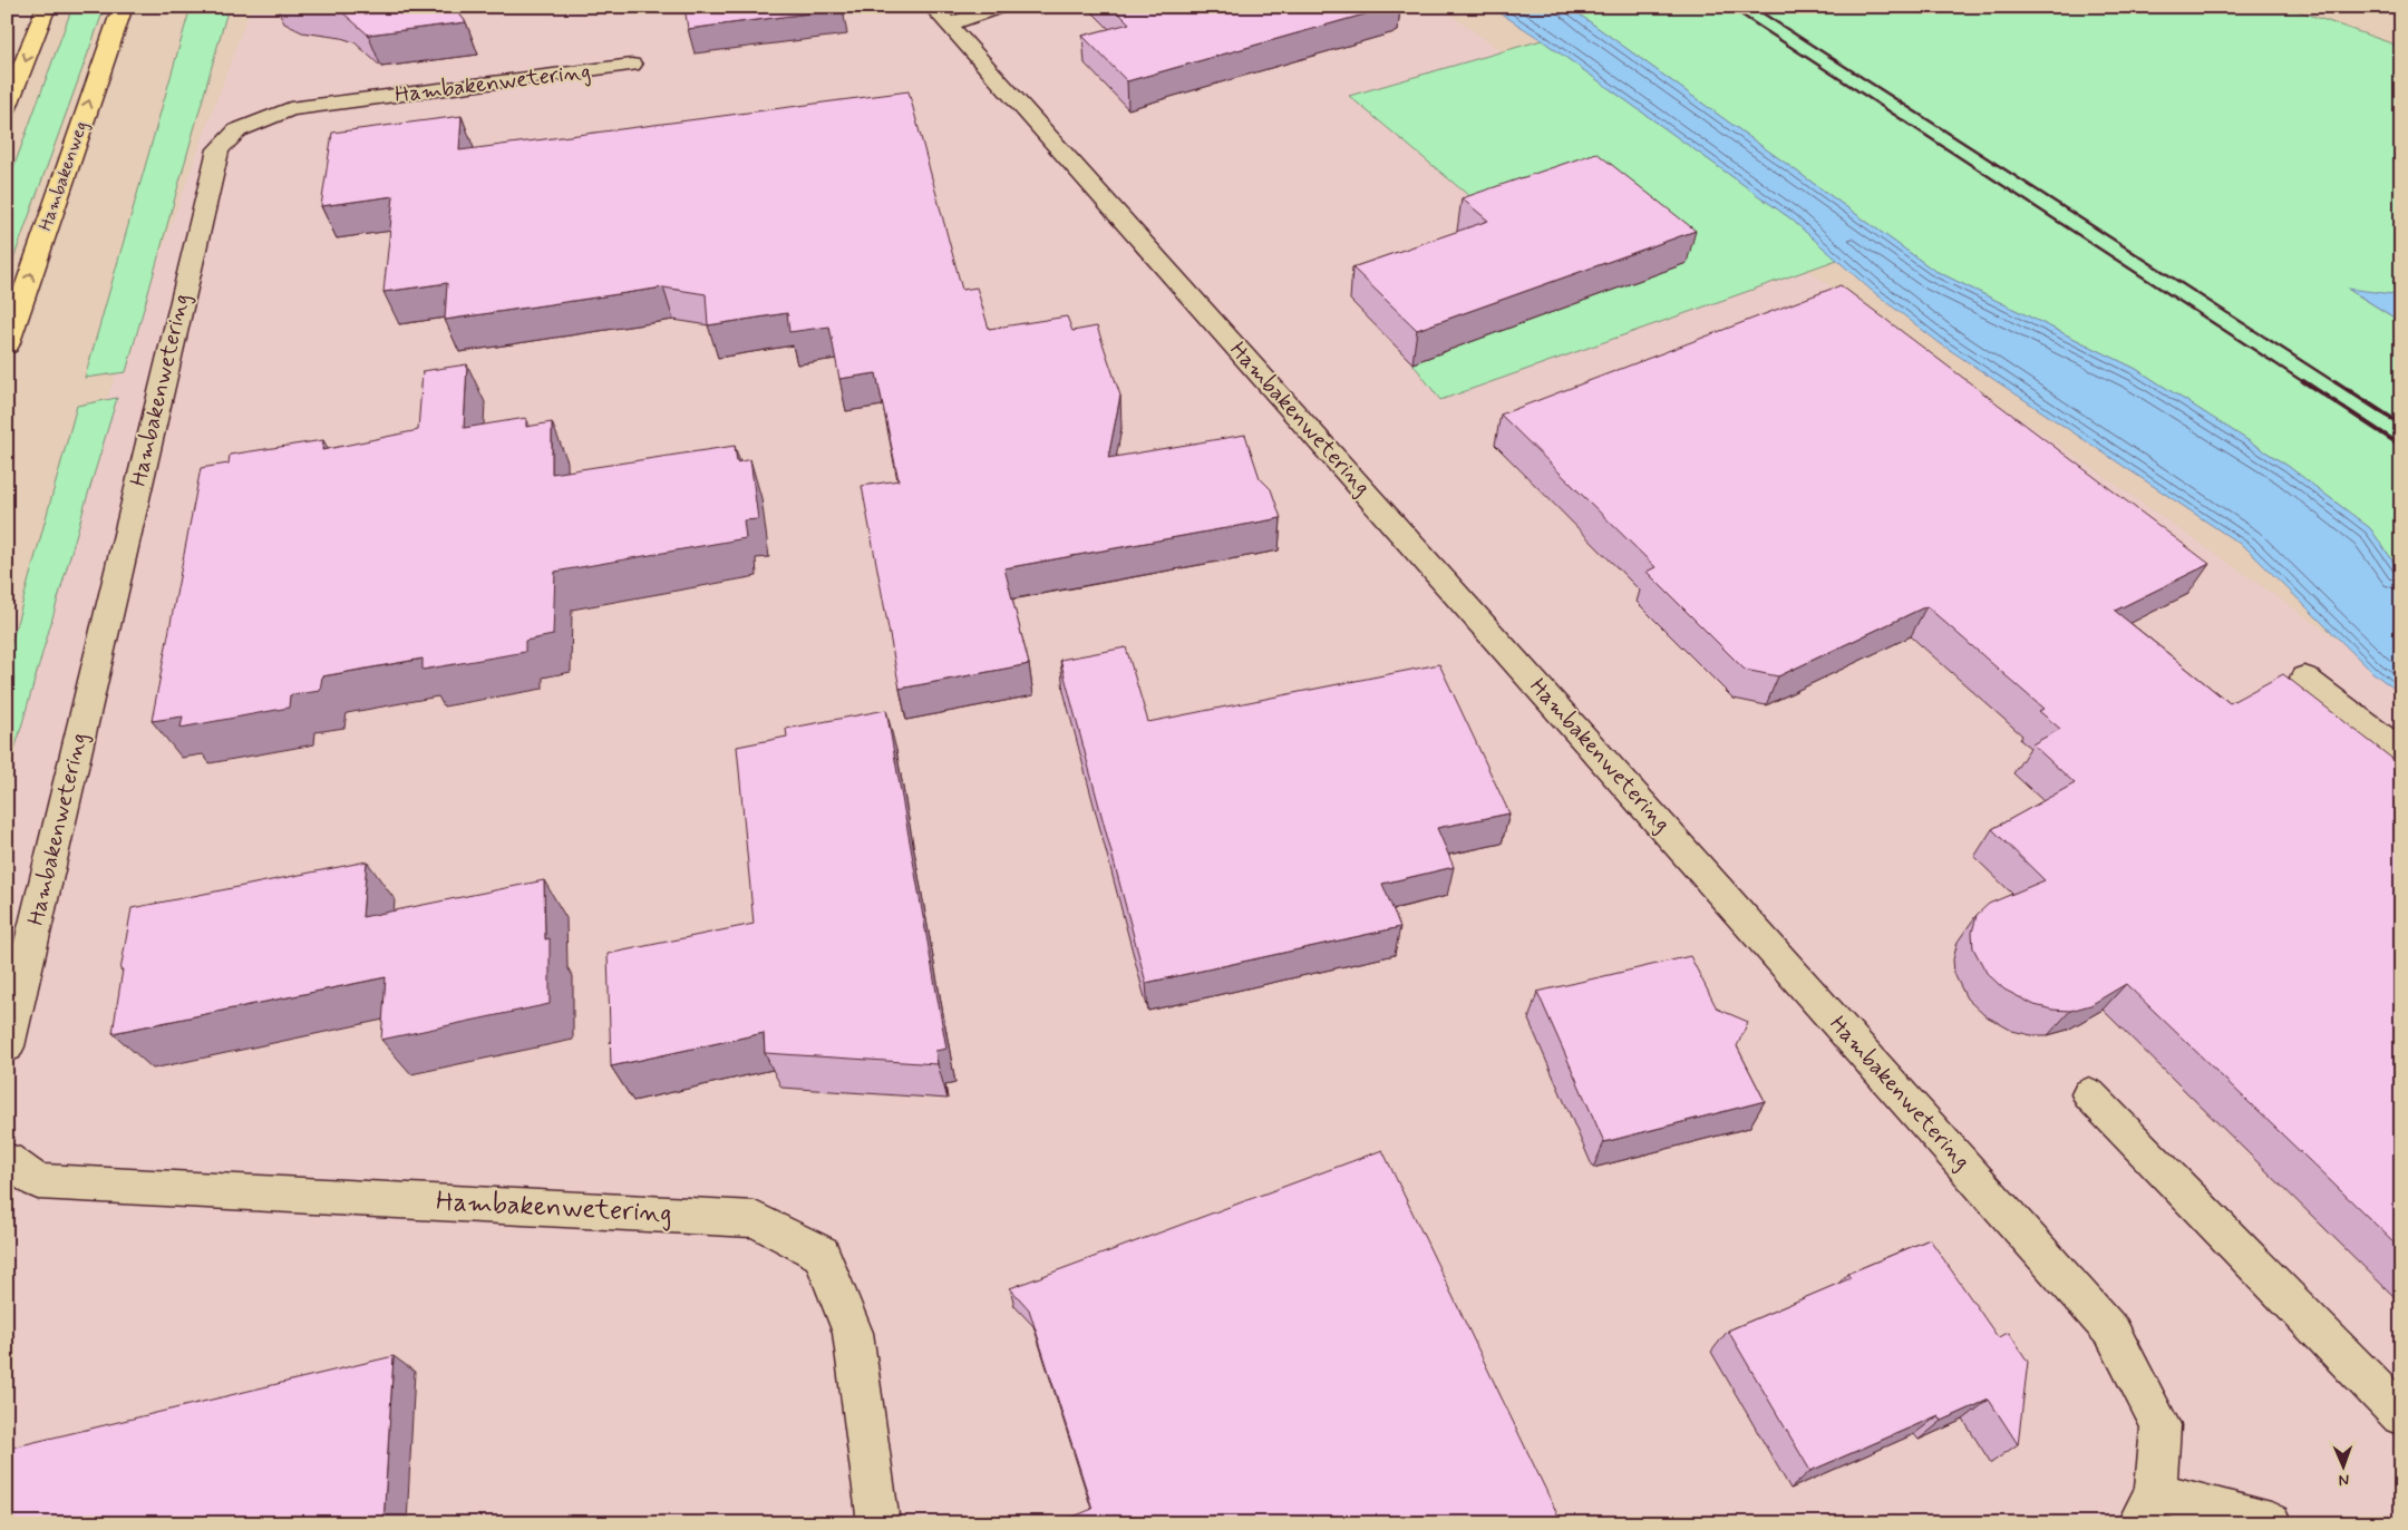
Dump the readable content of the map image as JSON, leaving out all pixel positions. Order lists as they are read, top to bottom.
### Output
{
  "streets": {
    "main road": ["Hambakenweg"],
    "street": ["Hambakenwetering"]
  },
  "north": "bottom"
}
